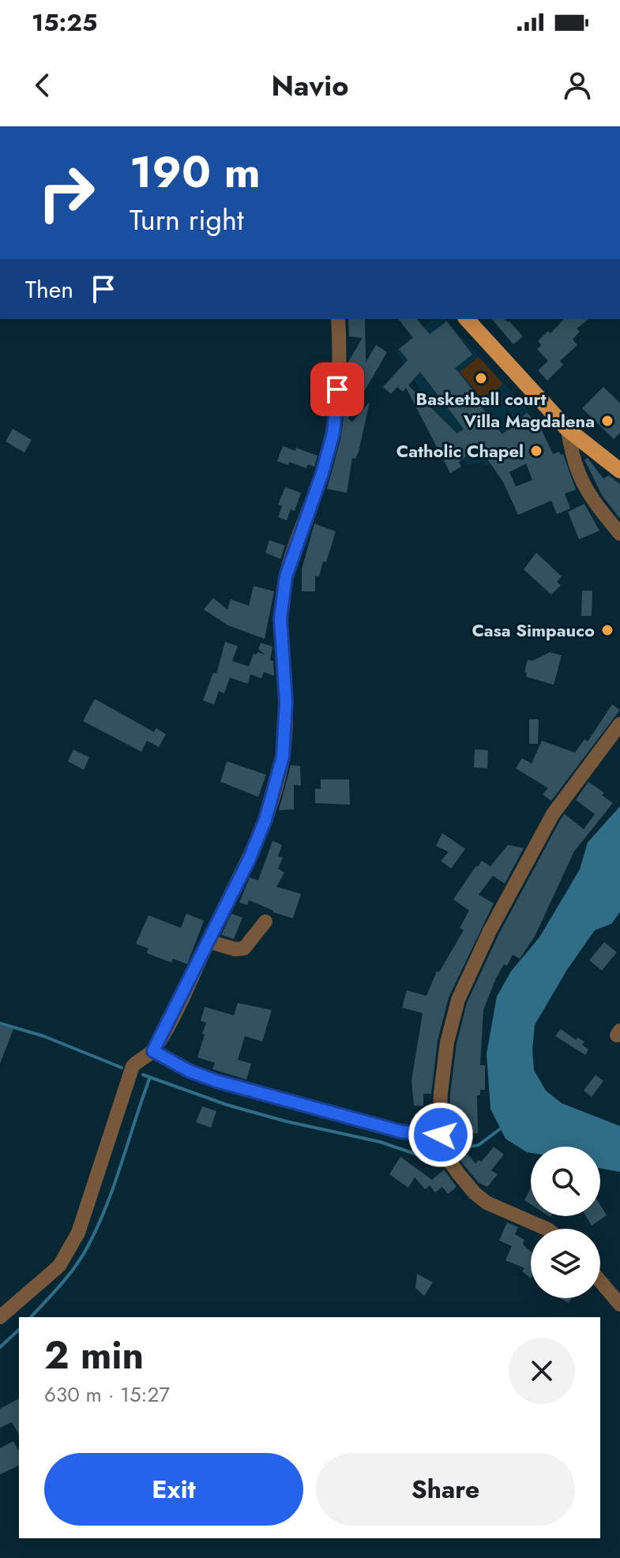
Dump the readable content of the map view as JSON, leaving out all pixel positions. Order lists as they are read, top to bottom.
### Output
{
  "places": [
    "Basketball court",
    "Villa Magdalena",
    "Catholic Chapel",
    "Casa Simpauco"
  ],
  "page": {
    "status": "15:25",
    "header": "Navio",
    "turn": ["190 m", "Turn right"],
    "then": "Then",
    "heading": ["2 min", "630 m · 15:27"],
    "buttons": ["Exit", "Share"]
  }
}
